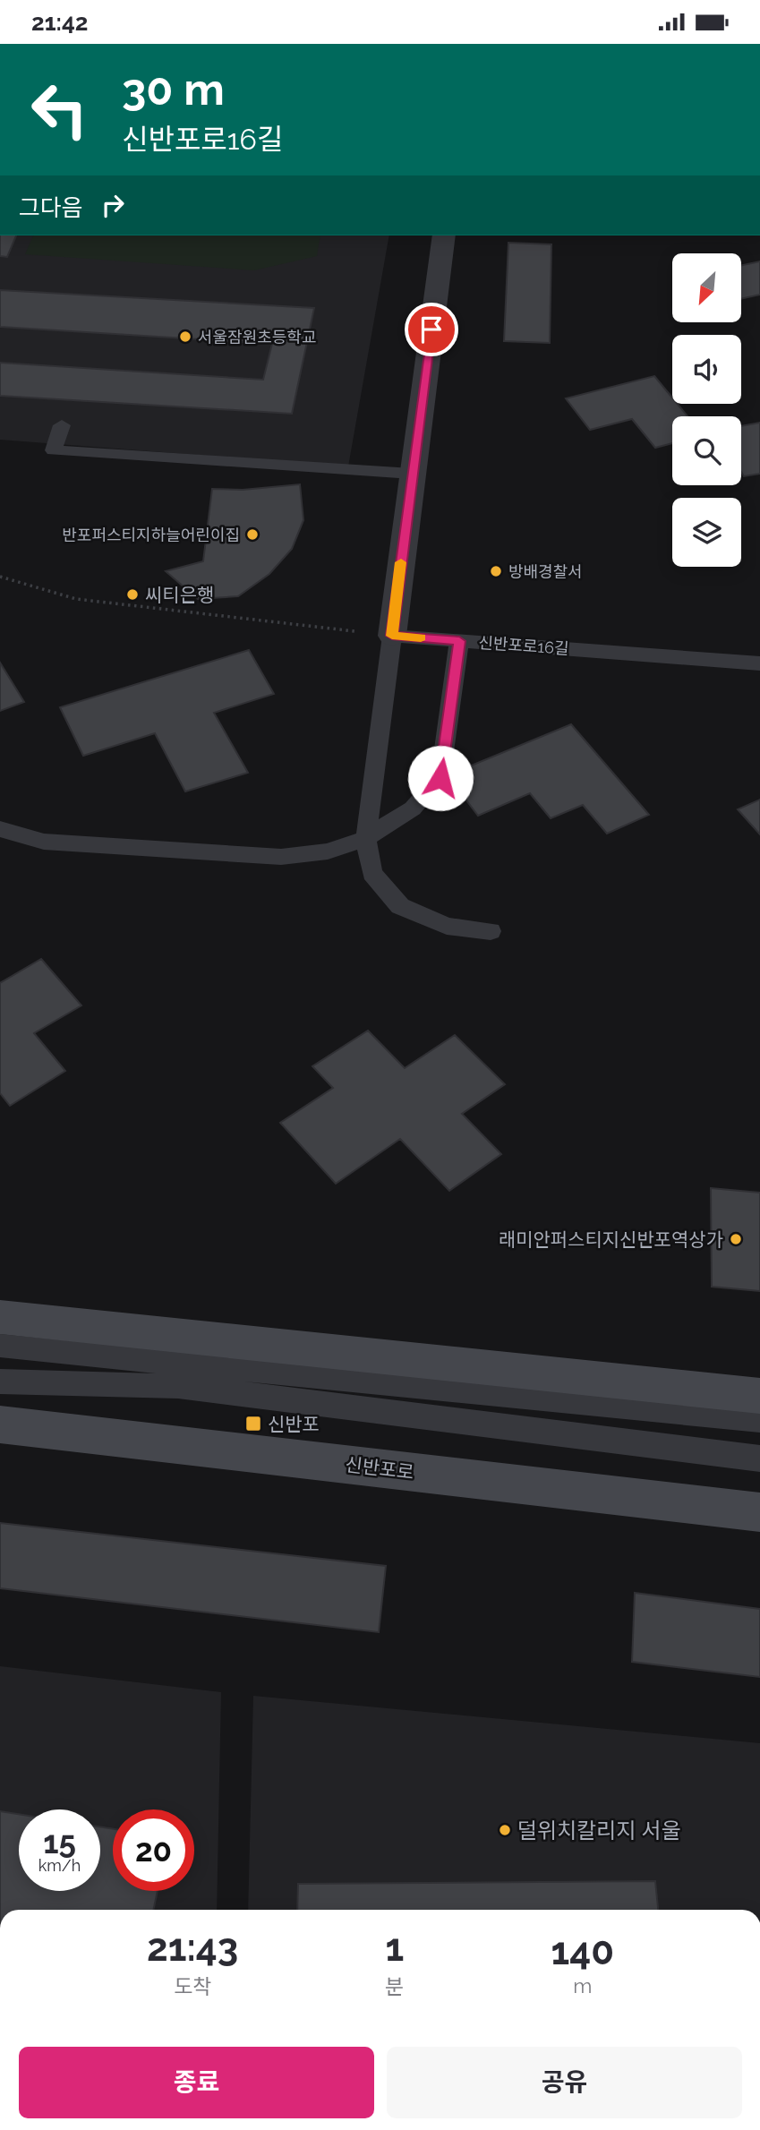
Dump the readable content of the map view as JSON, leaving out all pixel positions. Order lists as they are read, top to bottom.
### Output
{
  "streets": {
    "main road": ["신반포로"],
    "lane": ["신반포로16길"]
  },
  "places": {
    "other": [
      "서울잠원초등학교",
      "반포퍼스티지하늘어린이집",
      "방배경찰서",
      "씨티은행",
      "래미안퍼스티지신반포역상가",
      "덜위치칼리지 서울"
    ],
    "transit": ["신반포"]
  },
  "north": "bottom left",
  "page": {
    "status": "21:42",
    "turn": ["30 m", "신반포로16길"],
    "then": "그다음",
    "speed": "15 km/h",
    "limit": "20",
    "eta": [
      "21:43",
      "도착",
      "1",
      "분",
      "140",
      "m"
    ],
    "buttons": ["종료", "공유"]
  }
}
